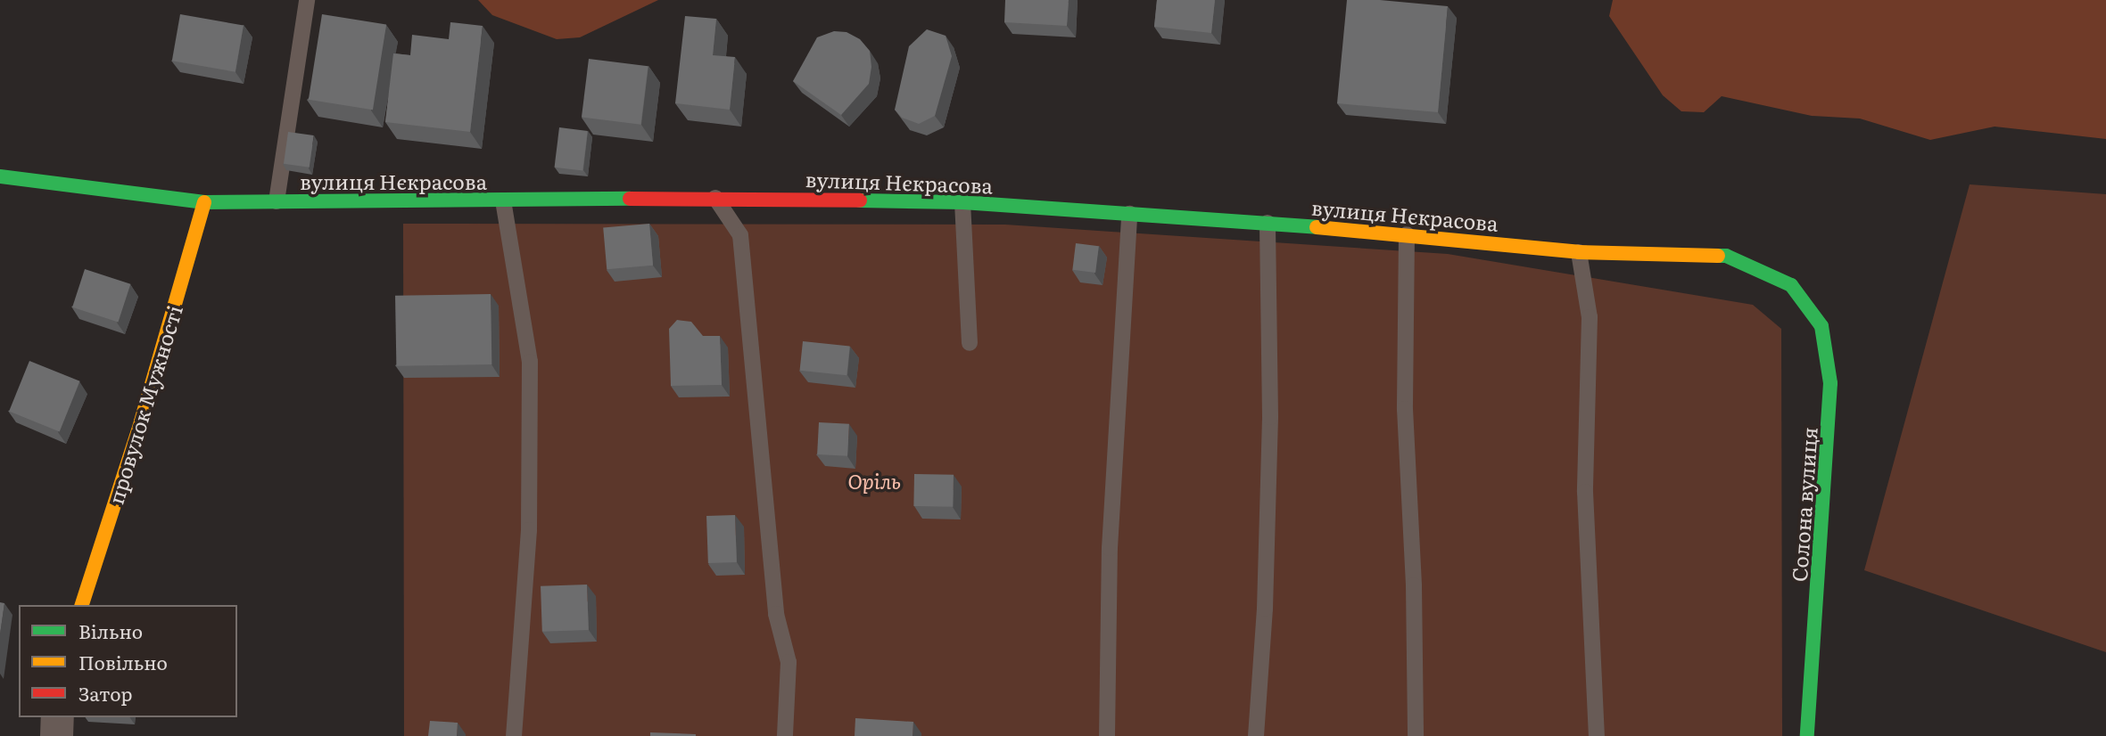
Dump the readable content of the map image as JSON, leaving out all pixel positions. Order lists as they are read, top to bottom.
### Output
{
  "streets": {
    "street": ["вулиця Нєкрасова", "провулок Мужності", "Солона вулиця"]
  },
  "crossings": [
    ["вулиця Нєкрасова", "провулок Мужності"],
    ["вулиця Нєкрасова", "Солона вулиця"]
  ],
  "parks": ["Оріль"],
  "legend": ["Вільно", "Повільно", "Затор"]
}
